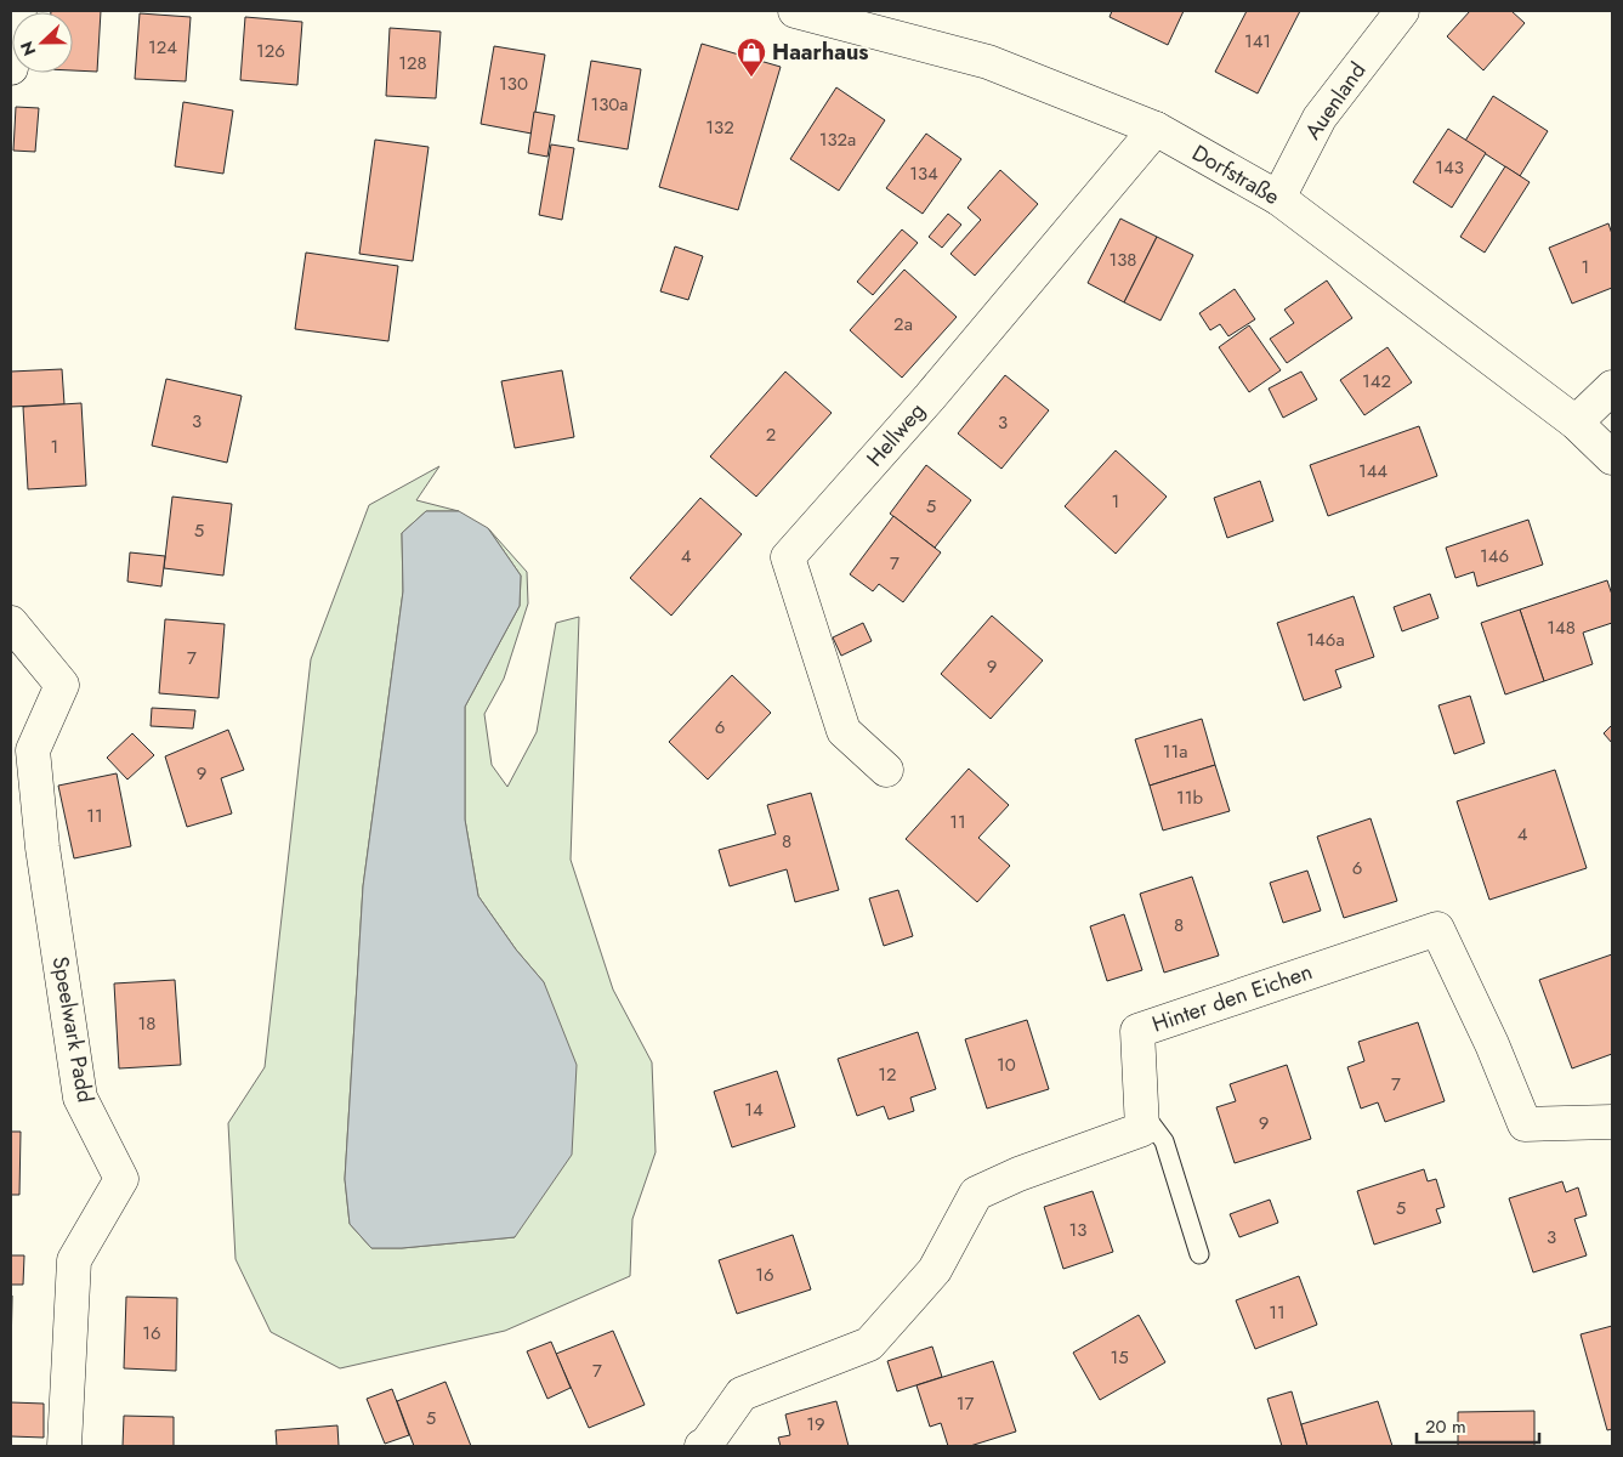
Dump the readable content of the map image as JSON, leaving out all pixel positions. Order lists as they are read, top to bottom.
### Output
{
  "streets": {
    "street": [
      "Auenland",
      "Dorfstraße",
      "Hellweg",
      "Hinter den Eichen",
      "Speelwark Padd"
    ]
  },
  "crossings": [
    ["Auenland", "Dorfstraße"],
    ["Dorfstraße", "Hellweg"]
  ],
  "places": {
    "shop": ["Haarhaus"]
  },
  "house_numbers": [
    "141",
    "124",
    "126",
    "128",
    "130",
    "130a",
    "132",
    "132a",
    "143",
    "134",
    "138",
    "1",
    "2a",
    "142",
    "3",
    "3",
    "2",
    "1",
    "144",
    "1",
    "5",
    "5",
    "4",
    "146",
    "7",
    "148",
    "146a",
    "7",
    "9",
    "6",
    "11a",
    "9",
    "11b",
    "11",
    "11",
    "4",
    "8",
    "6",
    "8",
    "18",
    "10",
    "12",
    "7",
    "14",
    "9",
    "5",
    "13",
    "3",
    "16",
    "11",
    "16",
    "15",
    "7",
    "17",
    "5",
    "19"
  ],
  "scale_bar": "20 m",
  "north": "left"
}
